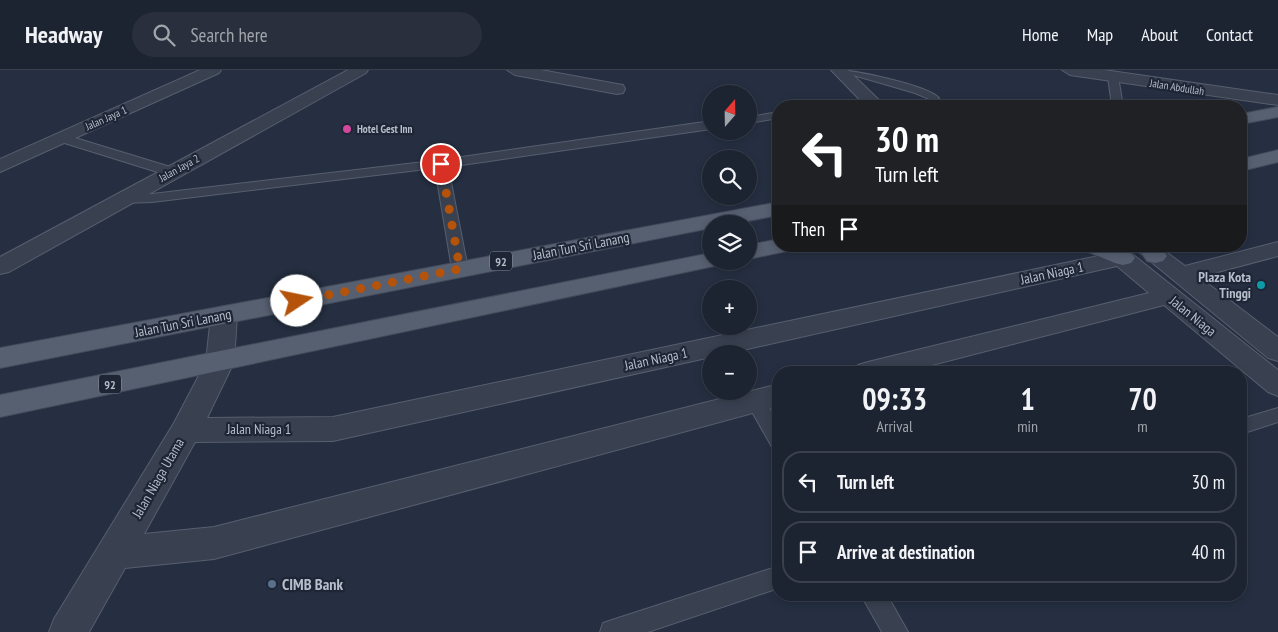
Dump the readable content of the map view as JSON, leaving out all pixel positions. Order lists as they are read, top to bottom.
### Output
{
  "streets": {
    "main road": ["Jalan Tun Sri Lanang", "92"],
    "street": [
      "Jalan Abdullah",
      "Jalan Jaya 1",
      "Jalan Jaya 2",
      "Jalan Niaga 1",
      "Jalan Niaga",
      "Jalan Niaga Utama"
    ]
  },
  "crossings": [
    ["Jalan Tun Sri Lanang", "Jalan Niaga Utama"],
    ["92", "Jalan Niaga Utama"],
    ["Jalan Niaga 1", "Jalan Niaga Utama"]
  ],
  "places": ["Hotel Gest Inn", "Plaza Kota Tinggi", "CIMB Bank"],
  "north": "top",
  "page": {
    "header": "Headway",
    "search": "Search here",
    "nav": [
      "Home",
      "Map",
      "About",
      "Contact"
    ],
    "map_buttons": ["+", "−"],
    "turn": ["30 m", "Turn left"],
    "then": "Then",
    "eta": [
      "09:33",
      "Arrival",
      "1",
      "min",
      "70",
      "m"
    ],
    "list": [
      {
        "name": "Turn left",
        "value": "30 m"
      },
      {
        "name": "Arrive at destination",
        "value": "40 m"
      }
    ]
  }
}
